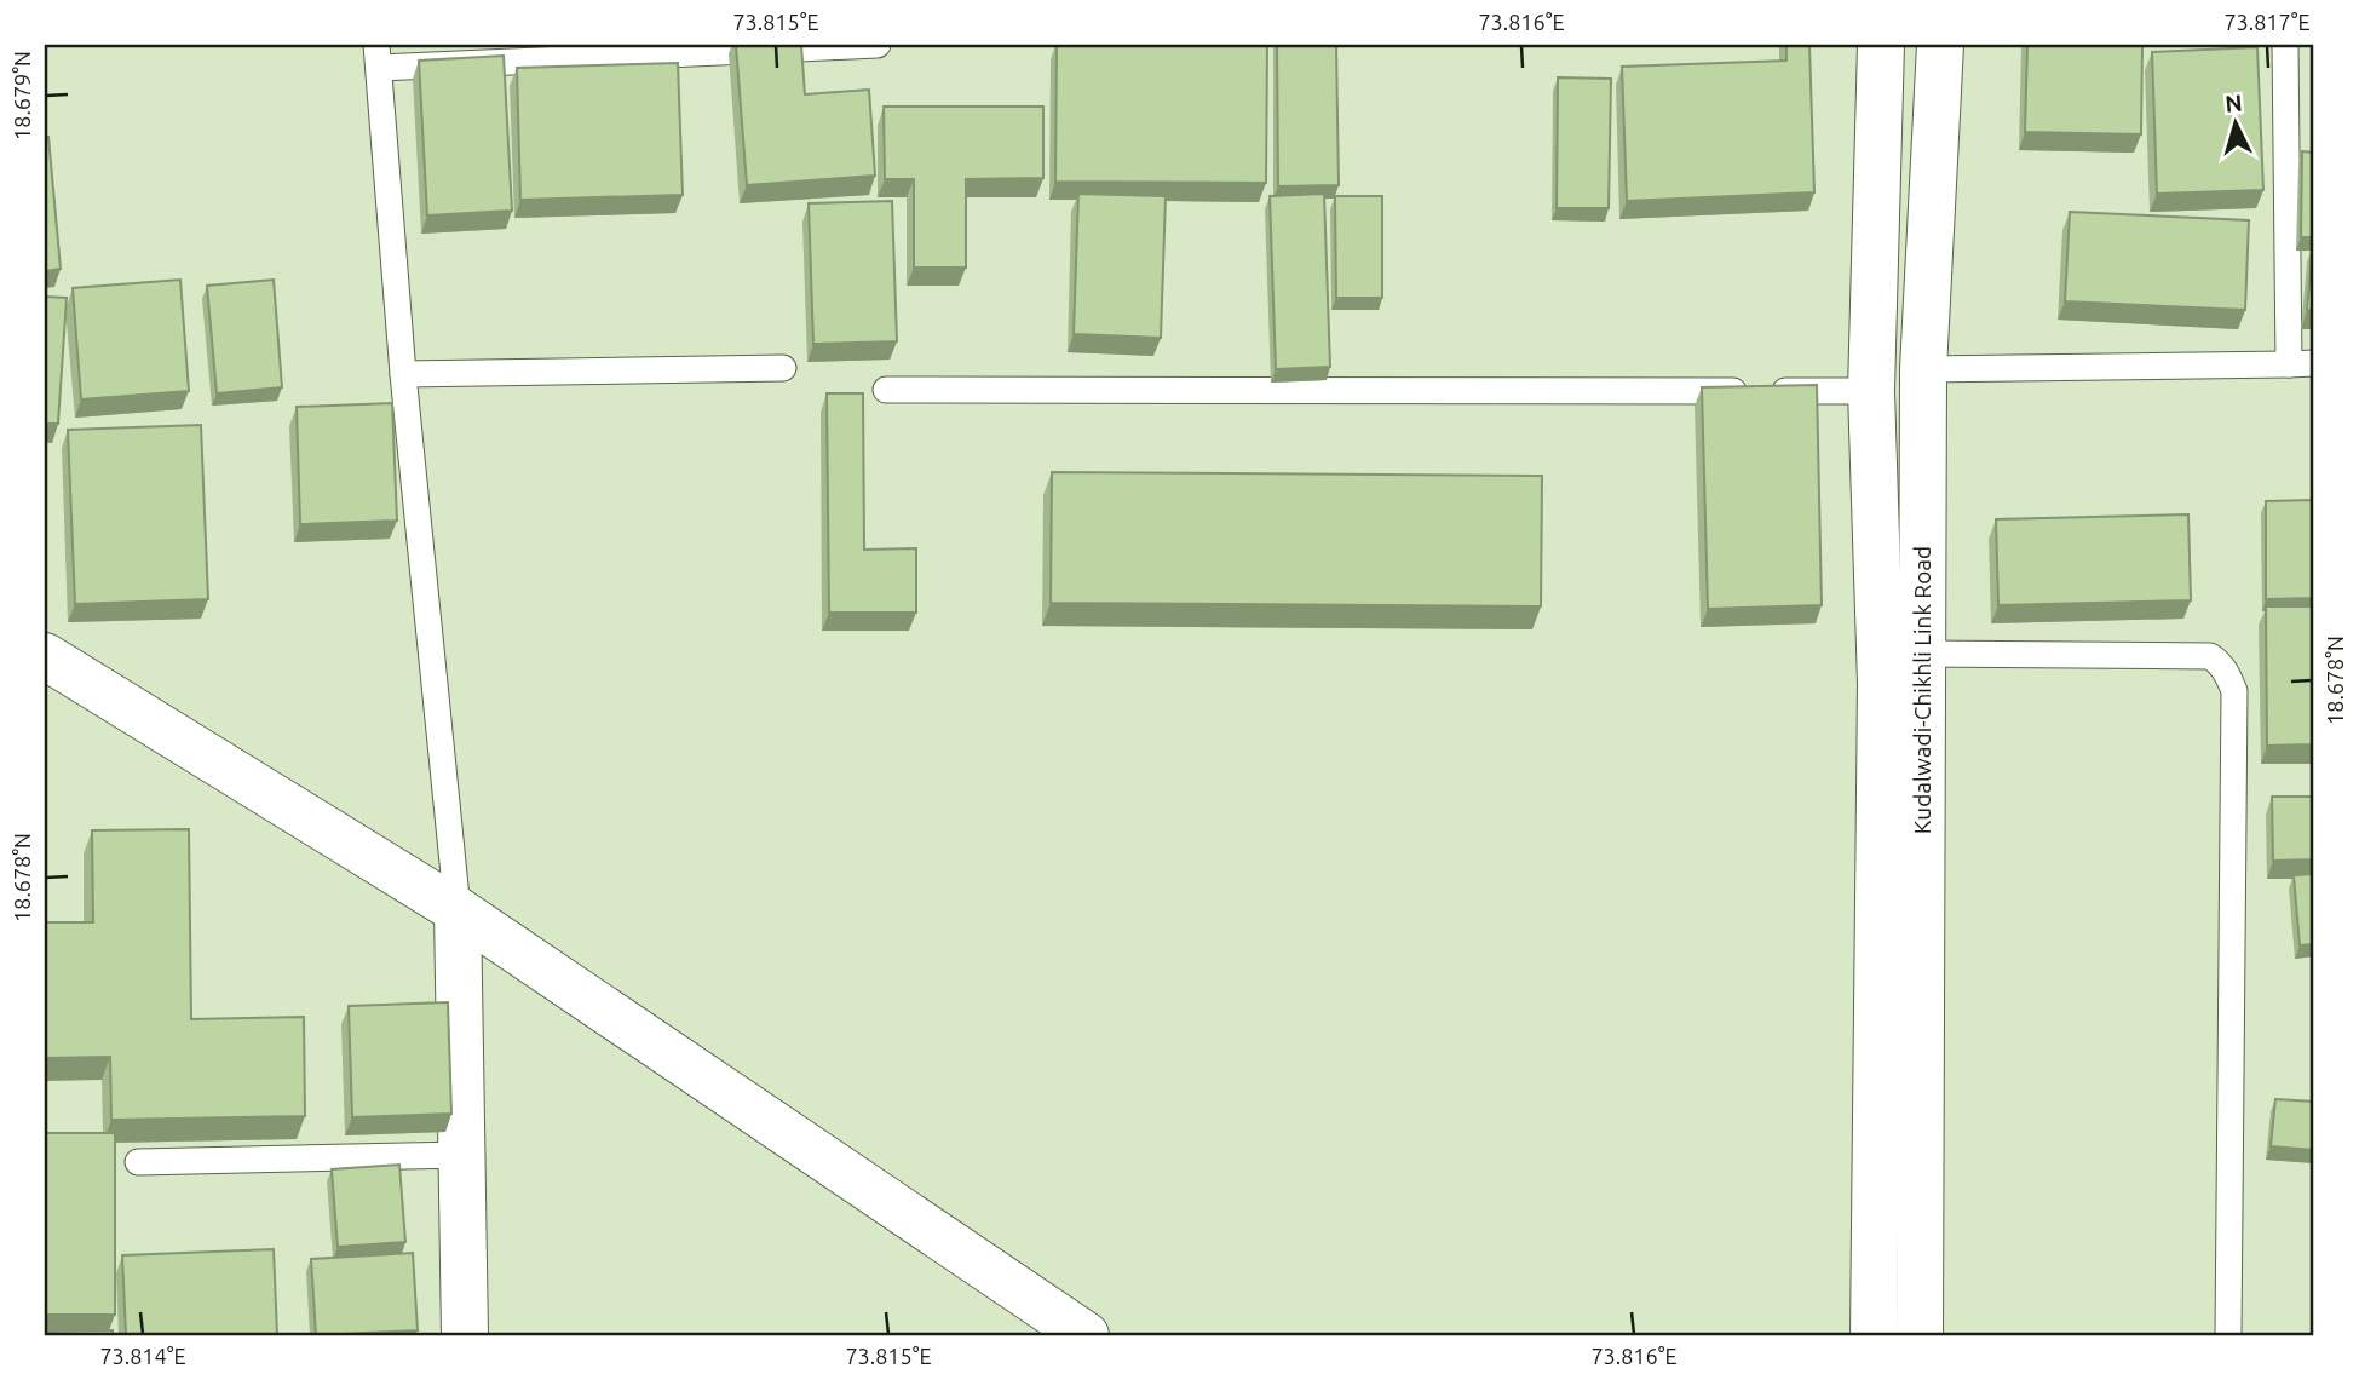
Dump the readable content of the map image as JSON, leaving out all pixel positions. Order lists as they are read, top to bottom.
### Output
{
  "streets": {
    "main road": ["Kudalwadi-Chikhli Link Road"]
  },
  "north": "top",
  "coordinates": [
    "73.815°E",
    "73.816°E",
    "73.817°E",
    "18.679°N",
    "18.678°N",
    "73.814°E"
  ]
}
